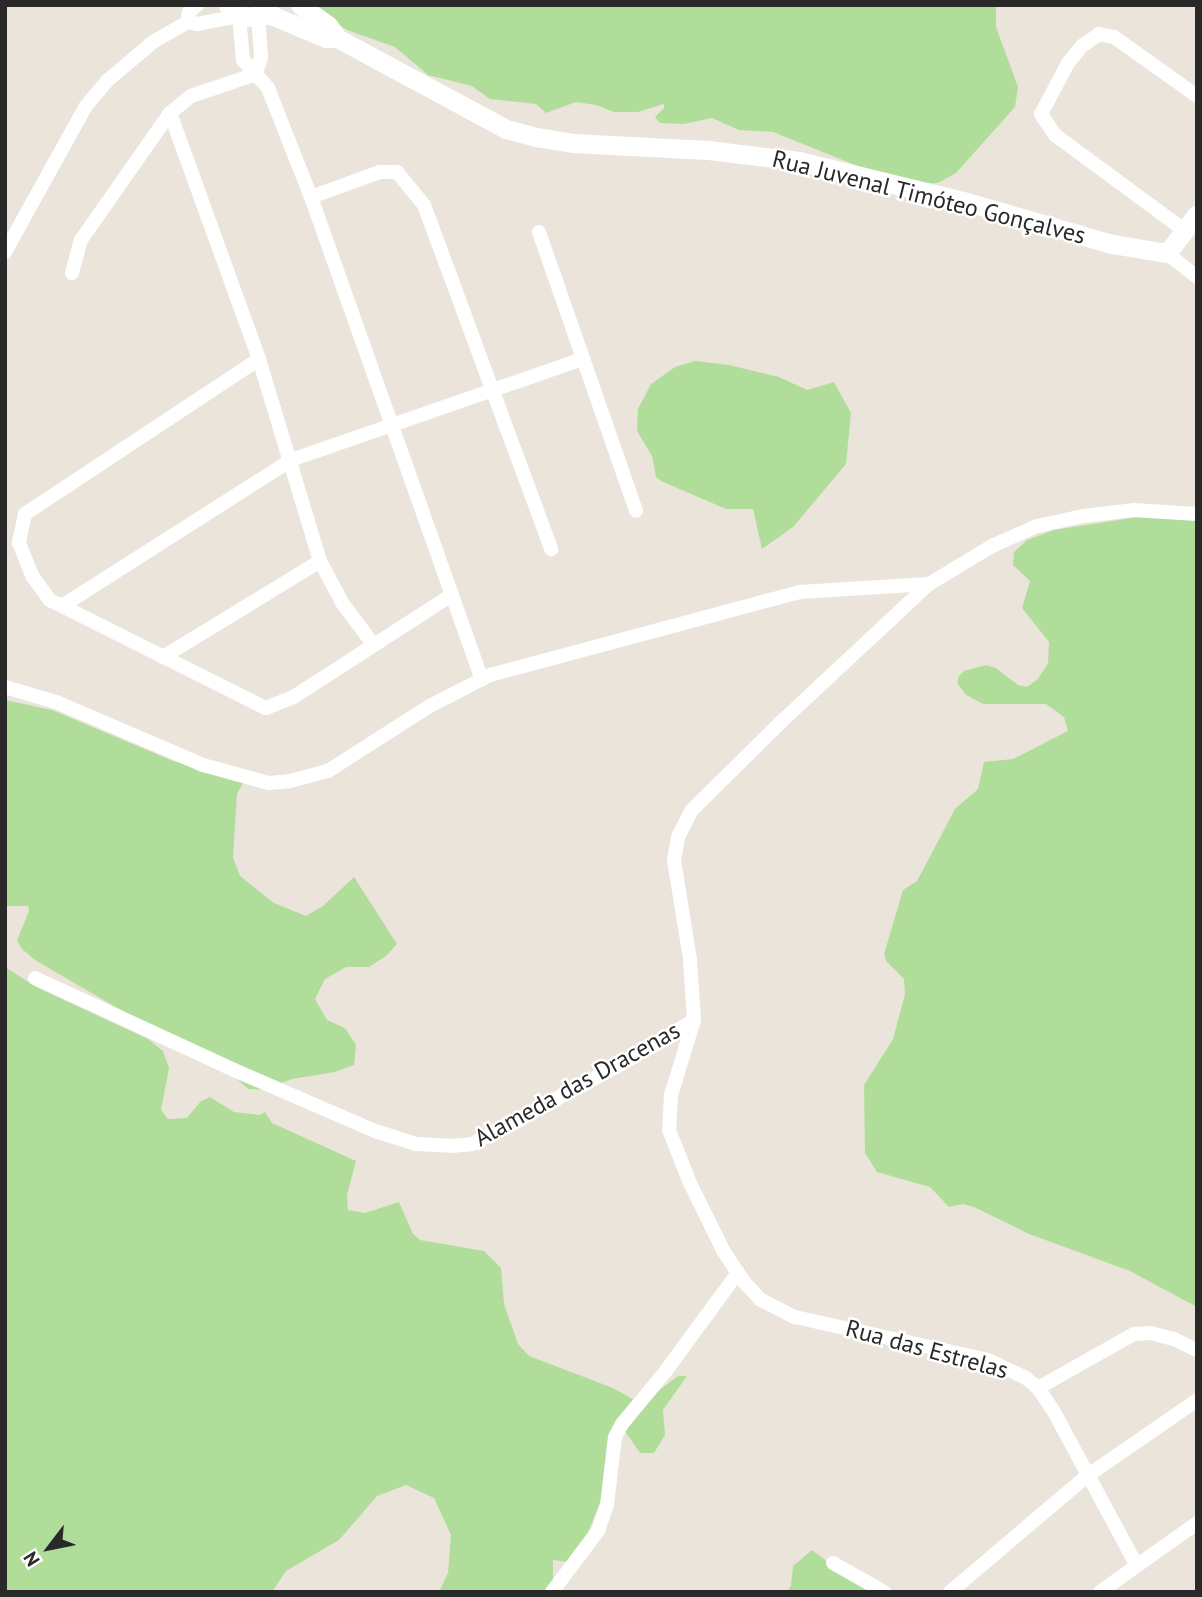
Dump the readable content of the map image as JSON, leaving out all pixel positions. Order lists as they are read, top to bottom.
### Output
{
  "streets": {
    "street": ["Rua Juvenal Timóteo Gonçalves", "Alameda das Dracenas", "Rua das Estrelas"]
  },
  "north": "bottom left"
}
